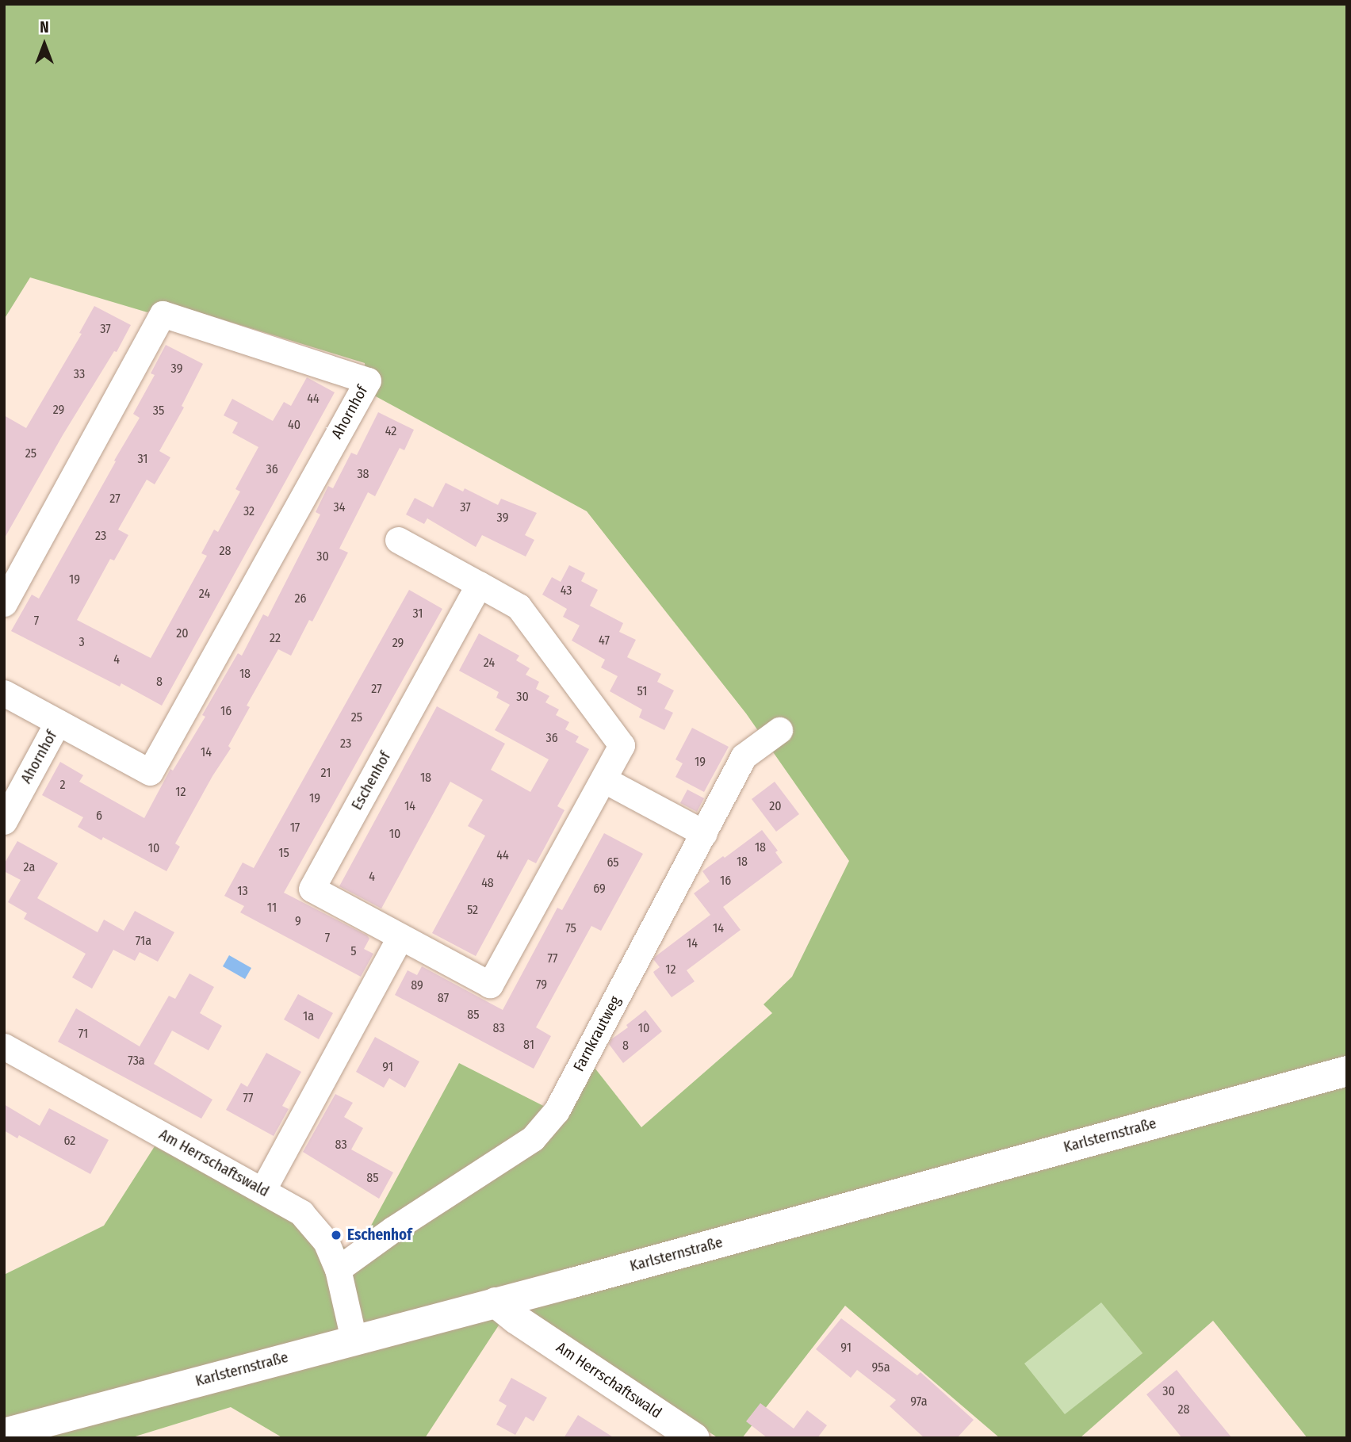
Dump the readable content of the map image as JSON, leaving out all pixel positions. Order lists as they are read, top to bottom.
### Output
{
  "streets": {
    "street": [
      "Ahornhof",
      "Eschenhof",
      "Farnkrautweg",
      "Karlsternstraße",
      "Am Herrschaftswald"
    ]
  },
  "crossings": [
    ["Farnkrautweg", "Am Herrschaftswald"],
    ["Karlsternstraße", "Am Herrschaftswald"]
  ],
  "places": ["Eschenhof"],
  "house_numbers": [
    "37",
    "39",
    "33",
    "44",
    "29",
    "35",
    "40",
    "42",
    "25",
    "31",
    "36",
    "38",
    "27",
    "34",
    "37",
    "32",
    "39",
    "23",
    "28",
    "30",
    "19",
    "43",
    "24",
    "26",
    "31",
    "7",
    "20",
    "22",
    "47",
    "3",
    "29",
    "4",
    "24",
    "18",
    "8",
    "27",
    "51",
    "30",
    "16",
    "25",
    "36",
    "23",
    "14",
    "19",
    "21",
    "18",
    "2",
    "12",
    "19",
    "14",
    "20",
    "6",
    "17",
    "10",
    "18",
    "10",
    "15",
    "44",
    "18",
    "65",
    "2a",
    "4",
    "16",
    "48",
    "69",
    "13",
    "11",
    "52",
    "9",
    "75",
    "14",
    "7",
    "71a",
    "14",
    "5",
    "77",
    "12",
    "79",
    "89",
    "87",
    "85",
    "1a",
    "83",
    "10",
    "71",
    "81",
    "8",
    "73a",
    "91",
    "77",
    "62",
    "83",
    "85",
    "91",
    "95a",
    "30",
    "97a",
    "28"
  ],
  "north": "top"
}
